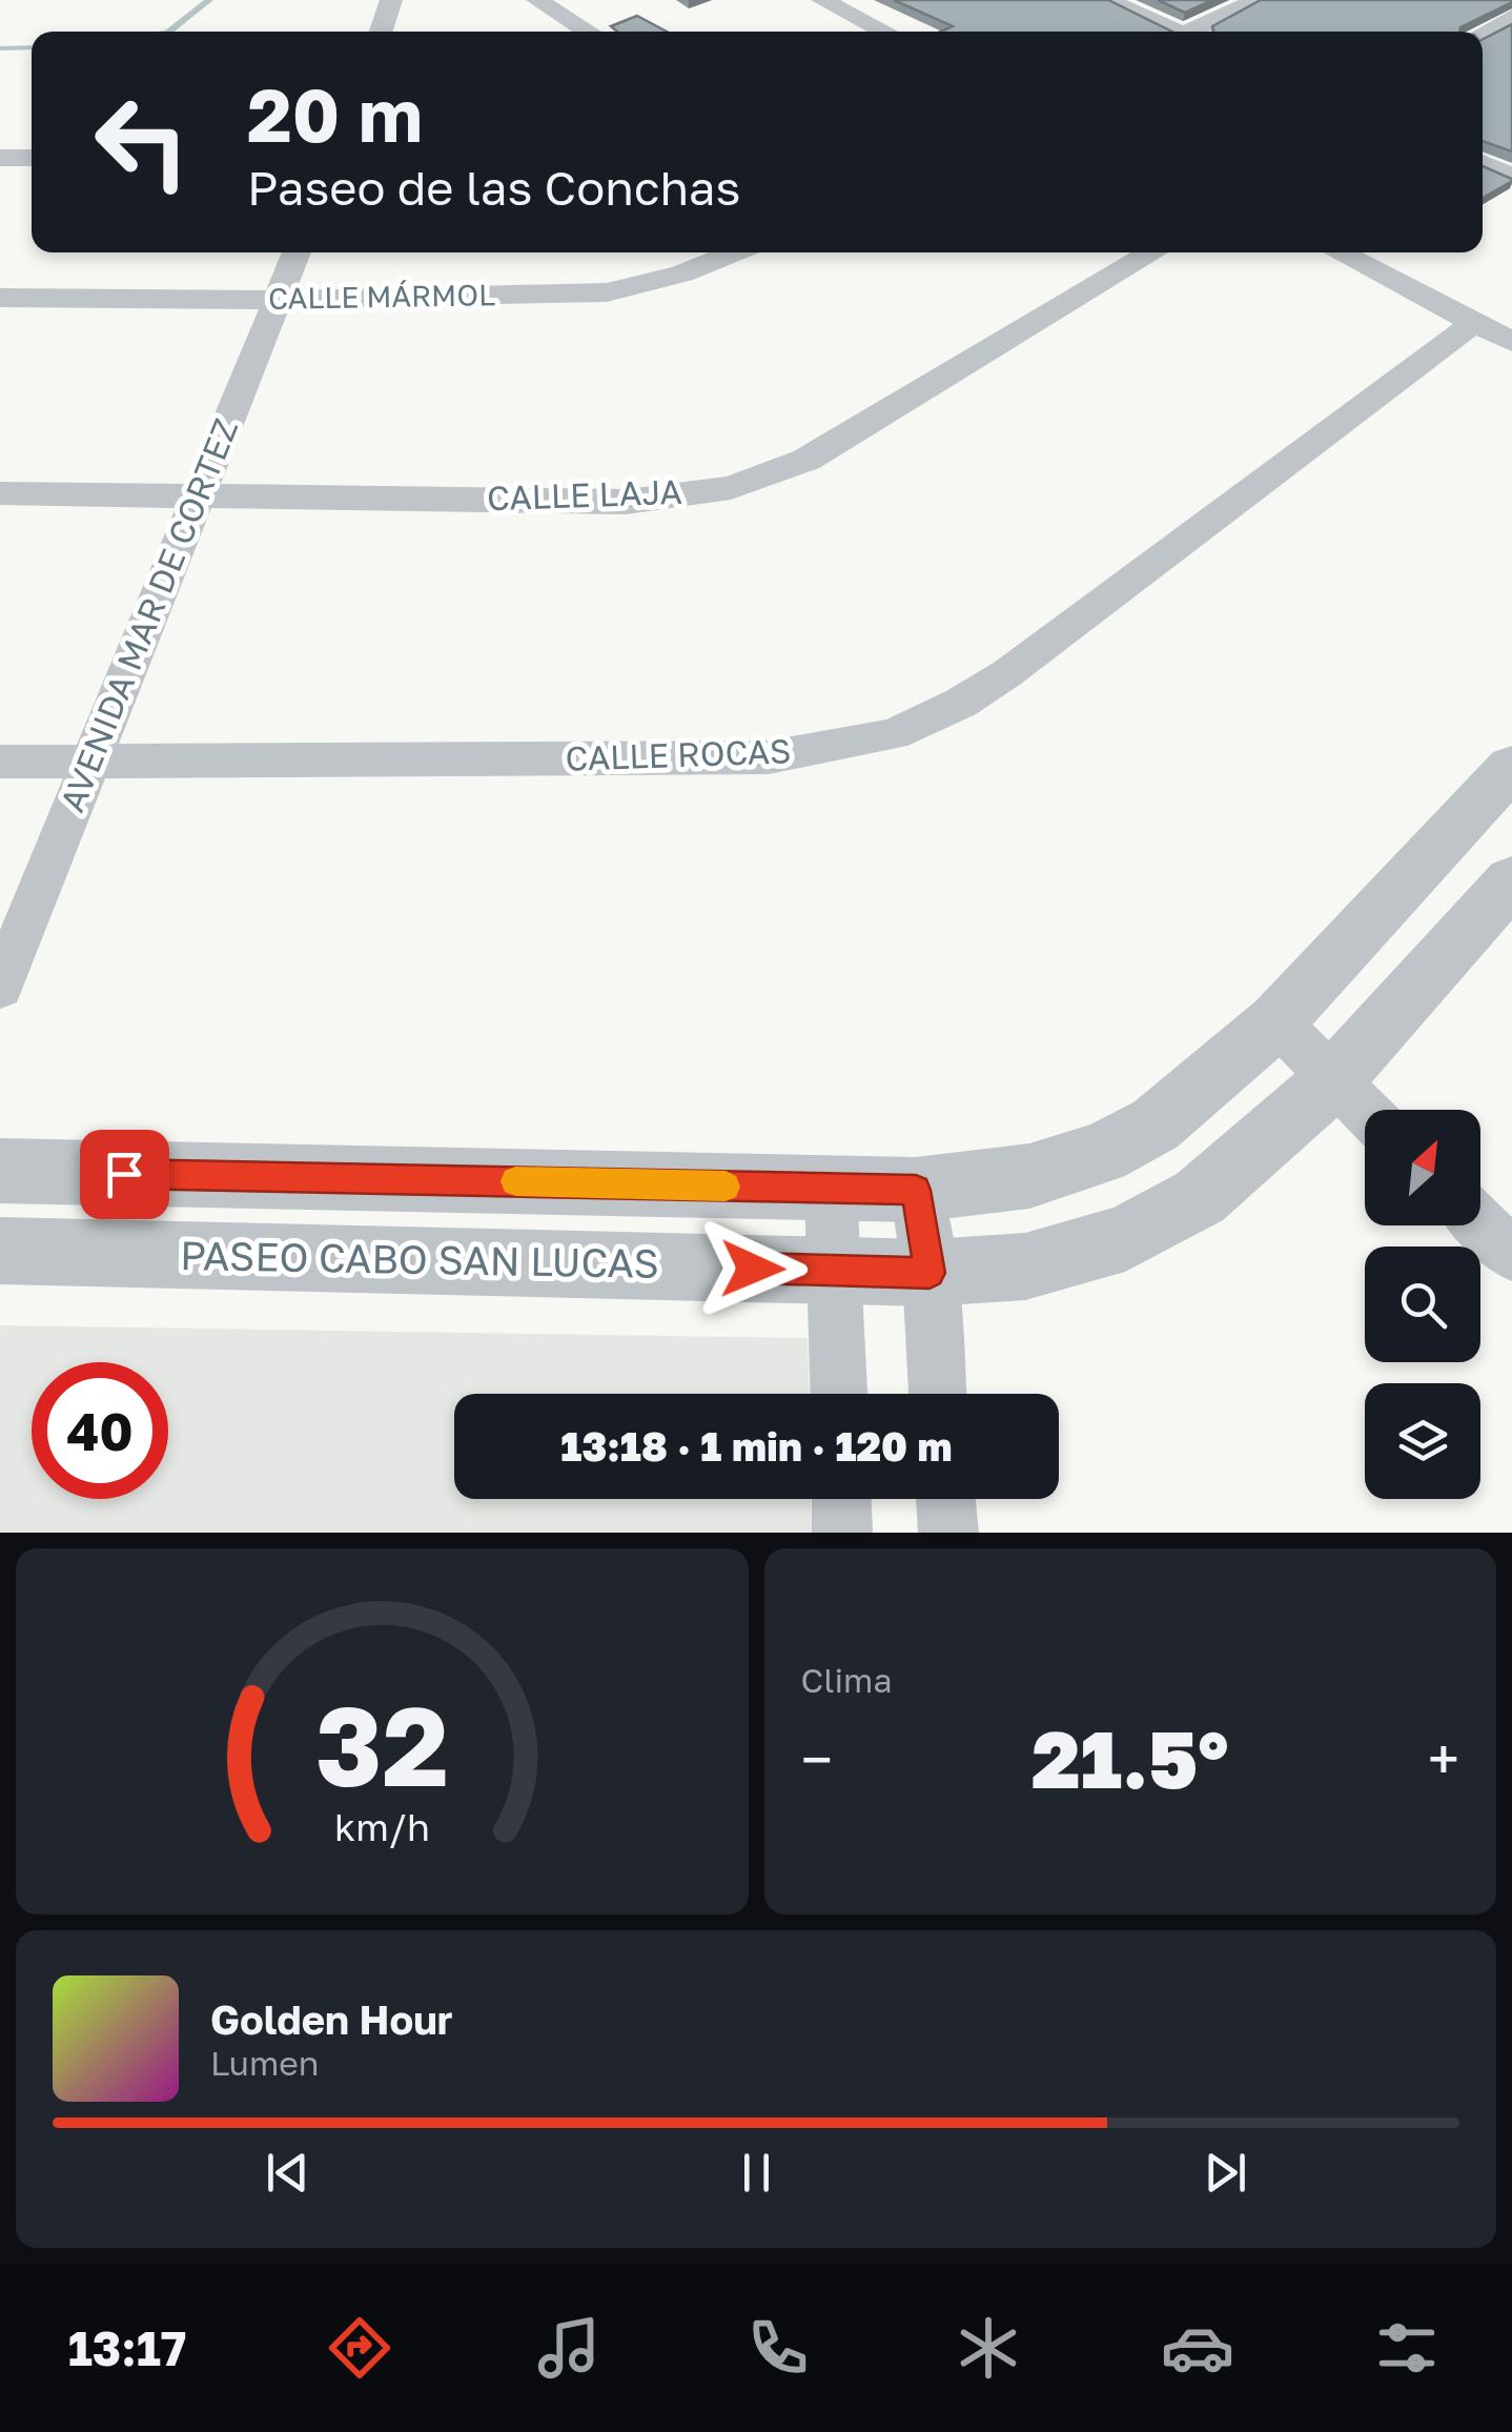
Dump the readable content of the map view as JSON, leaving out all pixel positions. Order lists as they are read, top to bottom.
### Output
{
  "streets": {
    "street": [
      "CALLE MÁRMOL",
      "CALLE LAJA",
      "AVENIDA MAR DE CORTEZ",
      "CALLE ROCAS",
      "PASEO CABO SAN LUCAS"
    ]
  },
  "crossings": [
    ["CALLE MÁRMOL", "AVENIDA MAR DE CORTEZ"],
    ["CALLE LAJA", "AVENIDA MAR DE CORTEZ"],
    ["AVENIDA MAR DE CORTEZ", "CALLE ROCAS"]
  ],
  "north": "top right",
  "page": {
    "turn": ["20 m", "Paseo de las Conchas"],
    "limit": "40",
    "trip": "13:18 · 1 min · 120 m",
    "tile": "Clima",
    "heat": ["−", "21.5°", "+"],
    "song": ["Golden Hour", "Lumen"],
    "tabs": "13:17",
    "gauge": ["32", "km/h"]
  }
}
